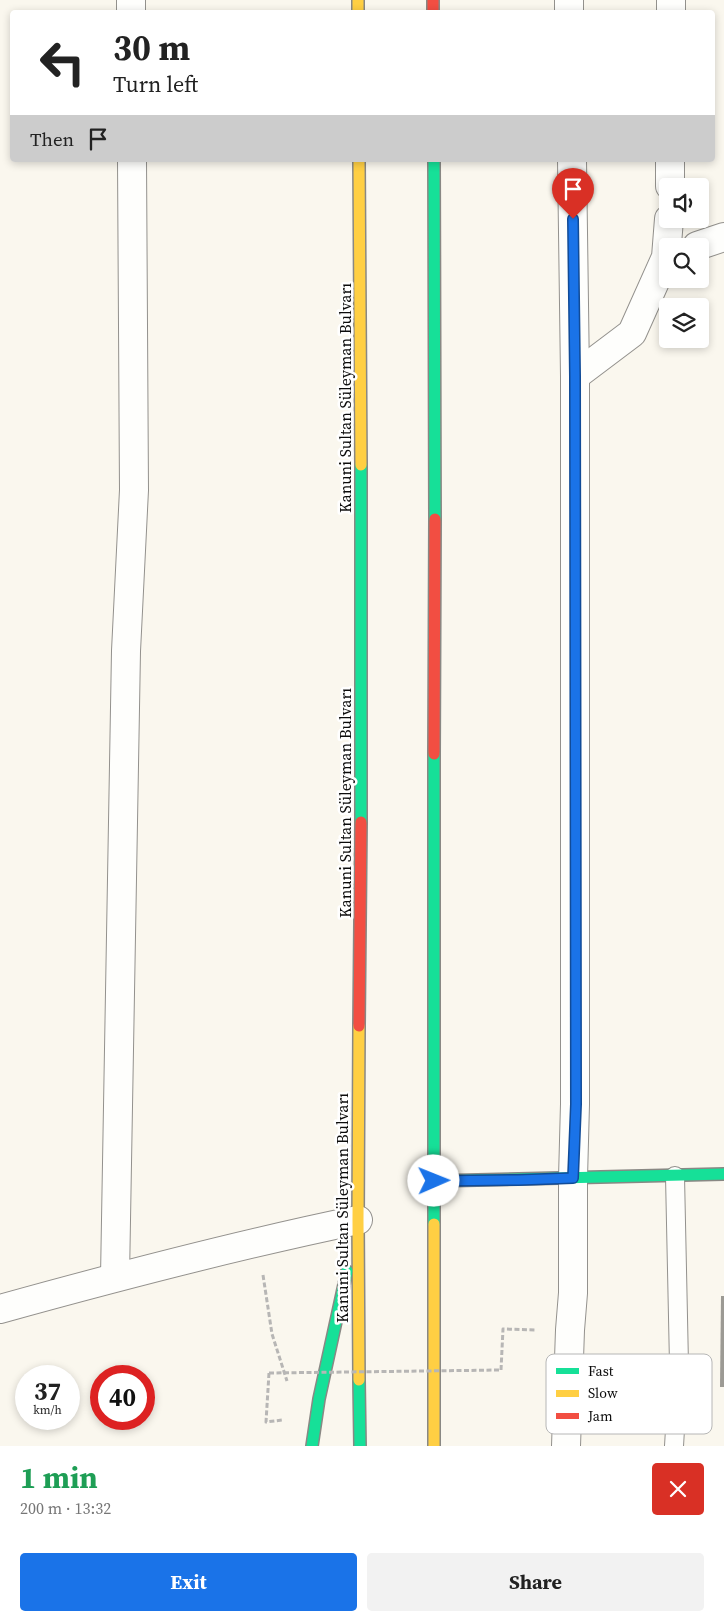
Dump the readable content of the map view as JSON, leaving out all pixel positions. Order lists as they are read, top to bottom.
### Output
{
  "streets": {
    "main road": ["Kanuni Sultan Süleyman Bulvarı"]
  },
  "legend": ["Fast", "Slow", "Jam"],
  "page": {
    "turn": ["30 m", "Turn left"],
    "then": "Then",
    "speed": "37 km/h",
    "limit": "40",
    "heading": ["1 min", "200 m · 13:32"],
    "buttons": ["Exit", "Share"]
  }
}
